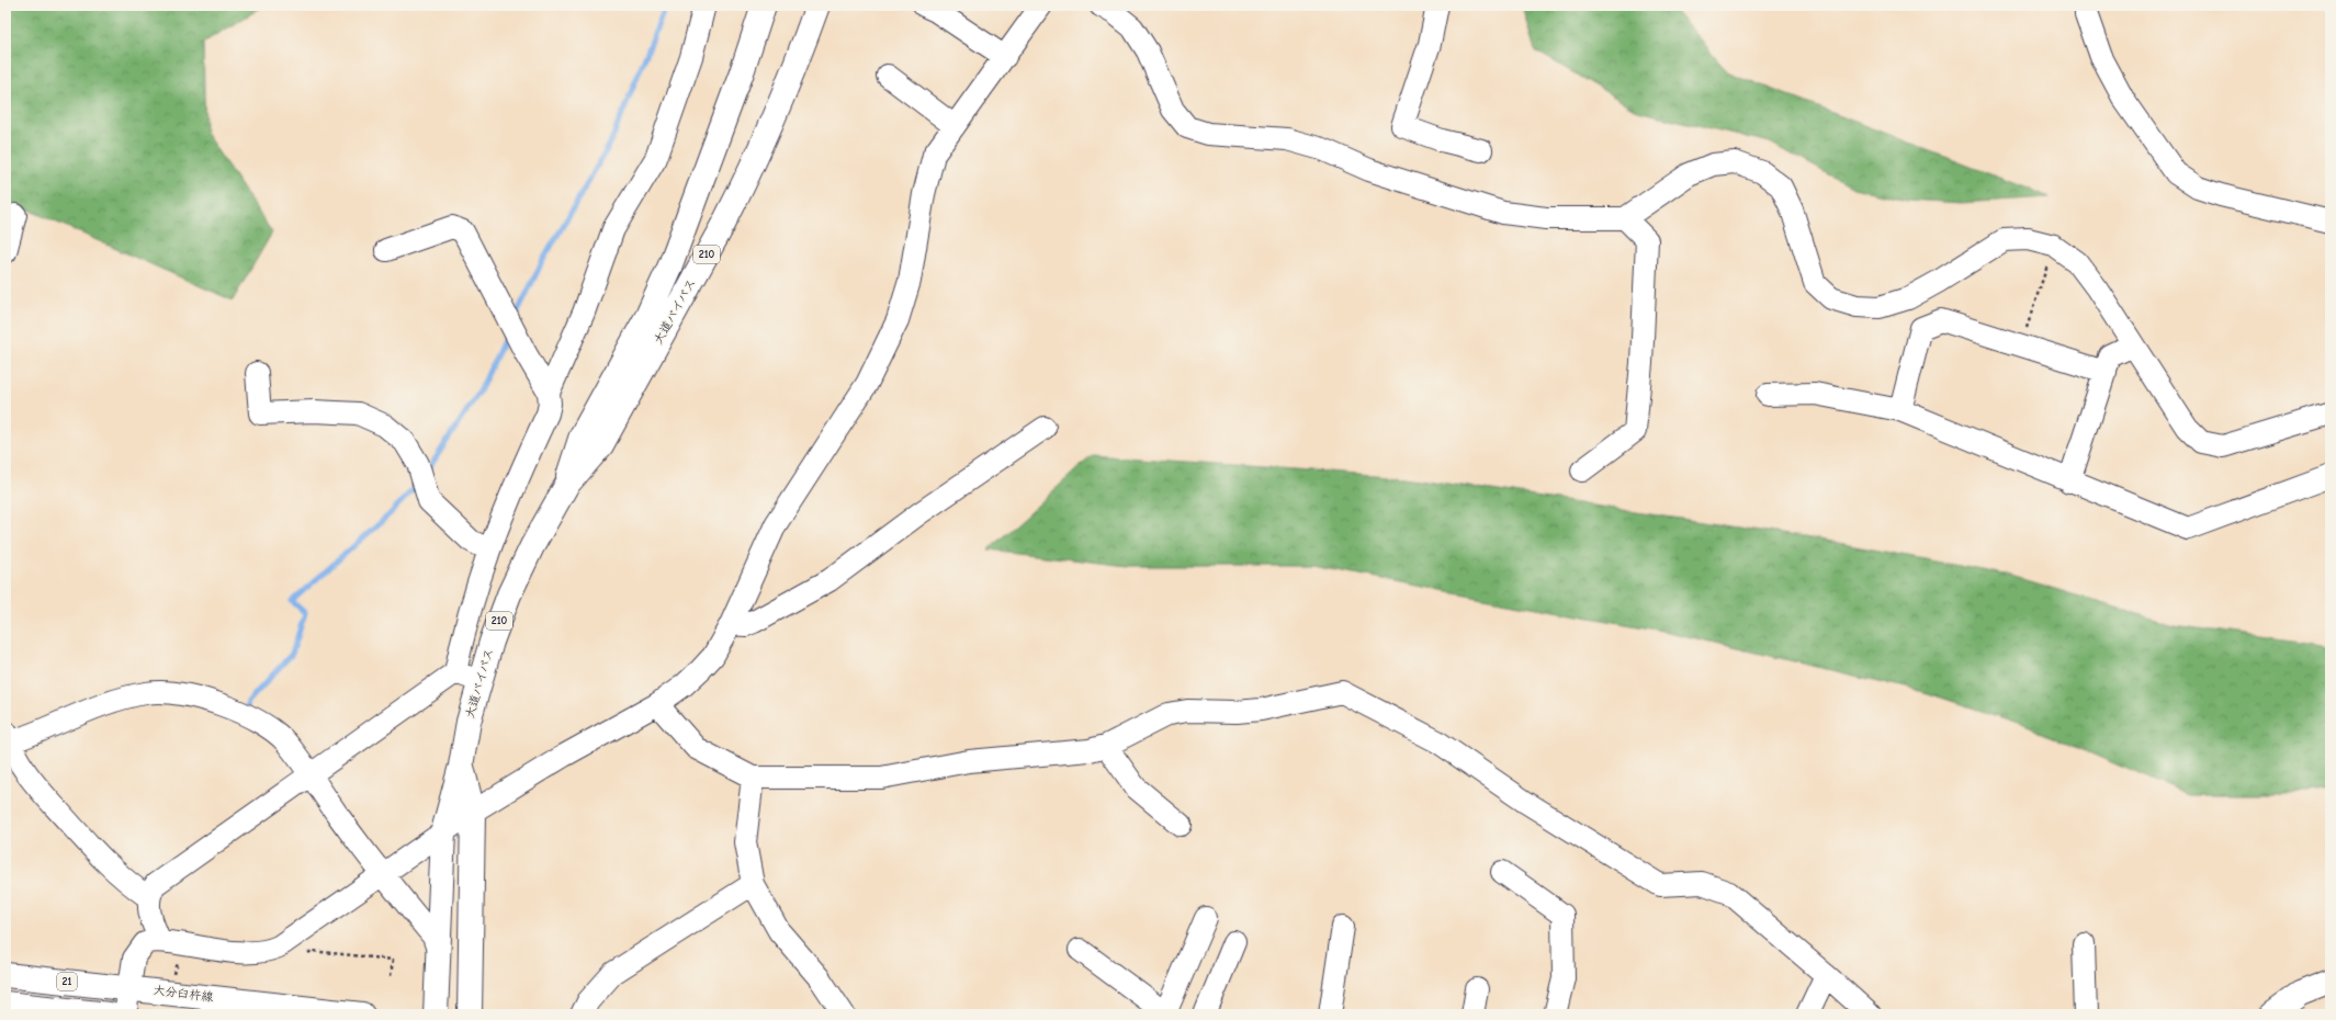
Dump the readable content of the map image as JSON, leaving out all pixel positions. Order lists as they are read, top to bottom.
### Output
{
  "streets": {
    "main road": [
      "210",
      "大道バイパス",
      "21",
      "大分臼杵線"
    ]
  }
}
